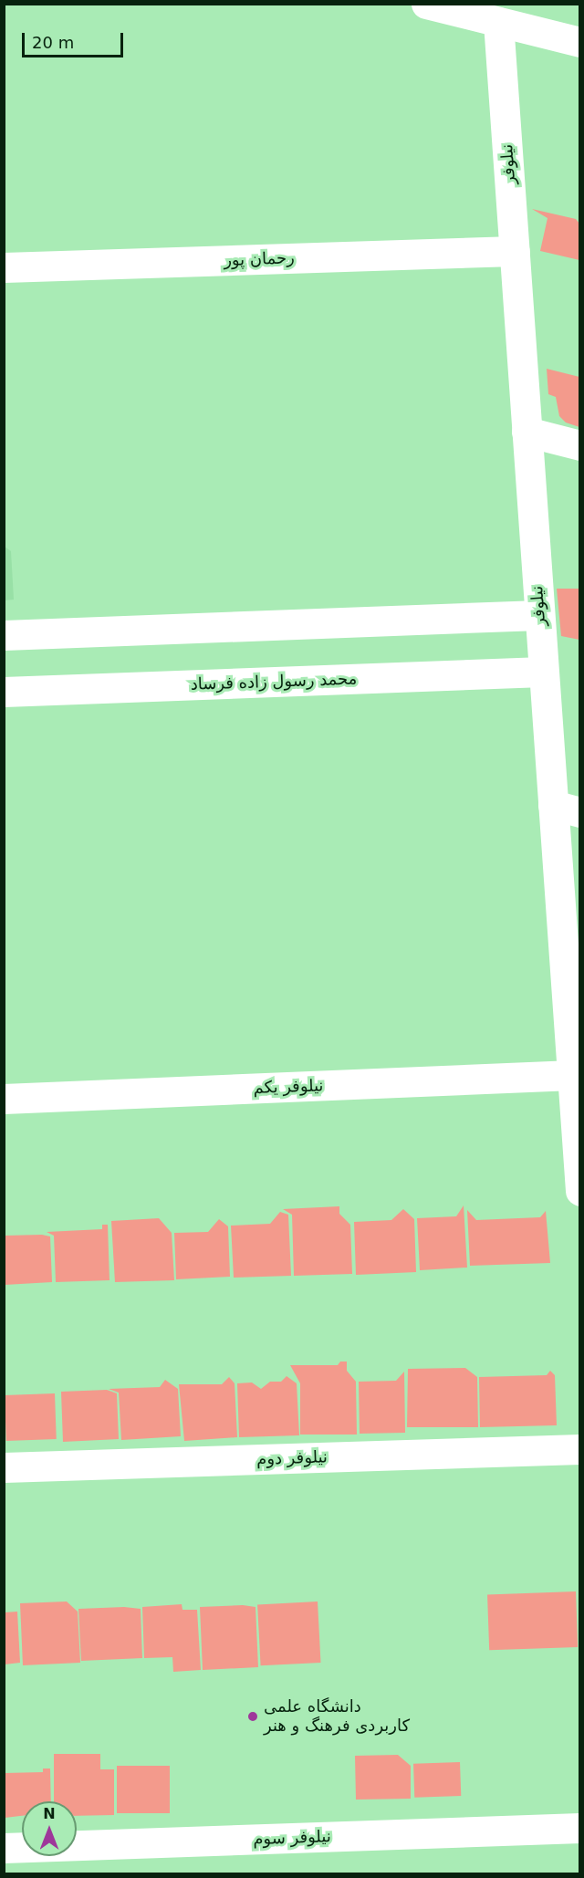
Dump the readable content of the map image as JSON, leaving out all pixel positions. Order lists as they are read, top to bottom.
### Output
{
  "streets": {
    "street": [
      "نیلوفر",
      "رحمان پور",
      "محمد رسول زاده فرساد",
      "نیلوفر یکم",
      "نیلوفر دوم",
      "نیلوفر سوم"
    ]
  },
  "crossings": [
    ["نیلوفر", "رحمان پور"],
    ["نیلوفر", "محمد رسول زاده فرساد"],
    ["نیلوفر", "نیلوفر یکم"]
  ],
  "places": ["دانشگاه علمی کاربردی فرهنگ و هنر"],
  "scale_bar": "20 m",
  "north": "top"
}
